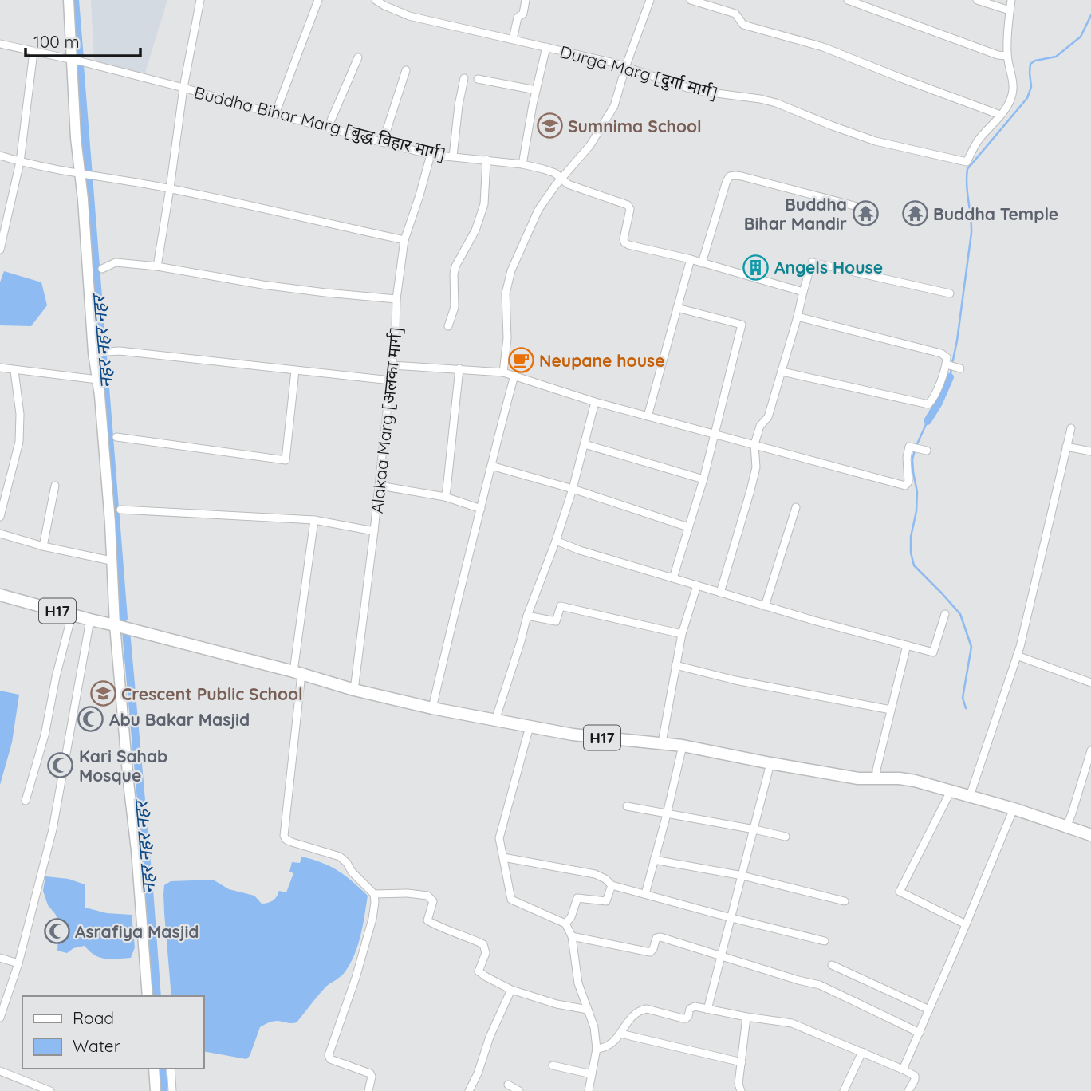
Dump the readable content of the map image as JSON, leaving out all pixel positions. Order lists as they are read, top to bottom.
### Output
{
  "streets": {
    "main road": ["H17"],
    "street": ["Durga Marg [दुर्गा मार्ग]", "Buddha Bihar Marg [बुद्ध विहार मार्ग]", "Alakaa Marg [अलका मार्ग]"]
  },
  "crossings": [
    ["Buddha Bihar Marg [बुद्ध विहार मार्ग]", "Alakaa Marg [अलका मार्ग]"],
    ["Alakaa Marg [अलका मार्ग]", "H17"]
  ],
  "water": ["नहर नहर नहर"],
  "places": {
    "school or university": ["Sumnima School", "Crescent Public School"],
    "temple": ["Buddha Bihar Mandir", "Buddha Temple"],
    "building": ["Angels House"],
    "cafe": ["Neupane house"],
    "mosque": ["Abu Bakar Masjid", "Kari Sahab Mosque", "Asrafiya Masjid"]
  },
  "legend": ["Road", "Water"],
  "scale_bar": "100 m"
}
